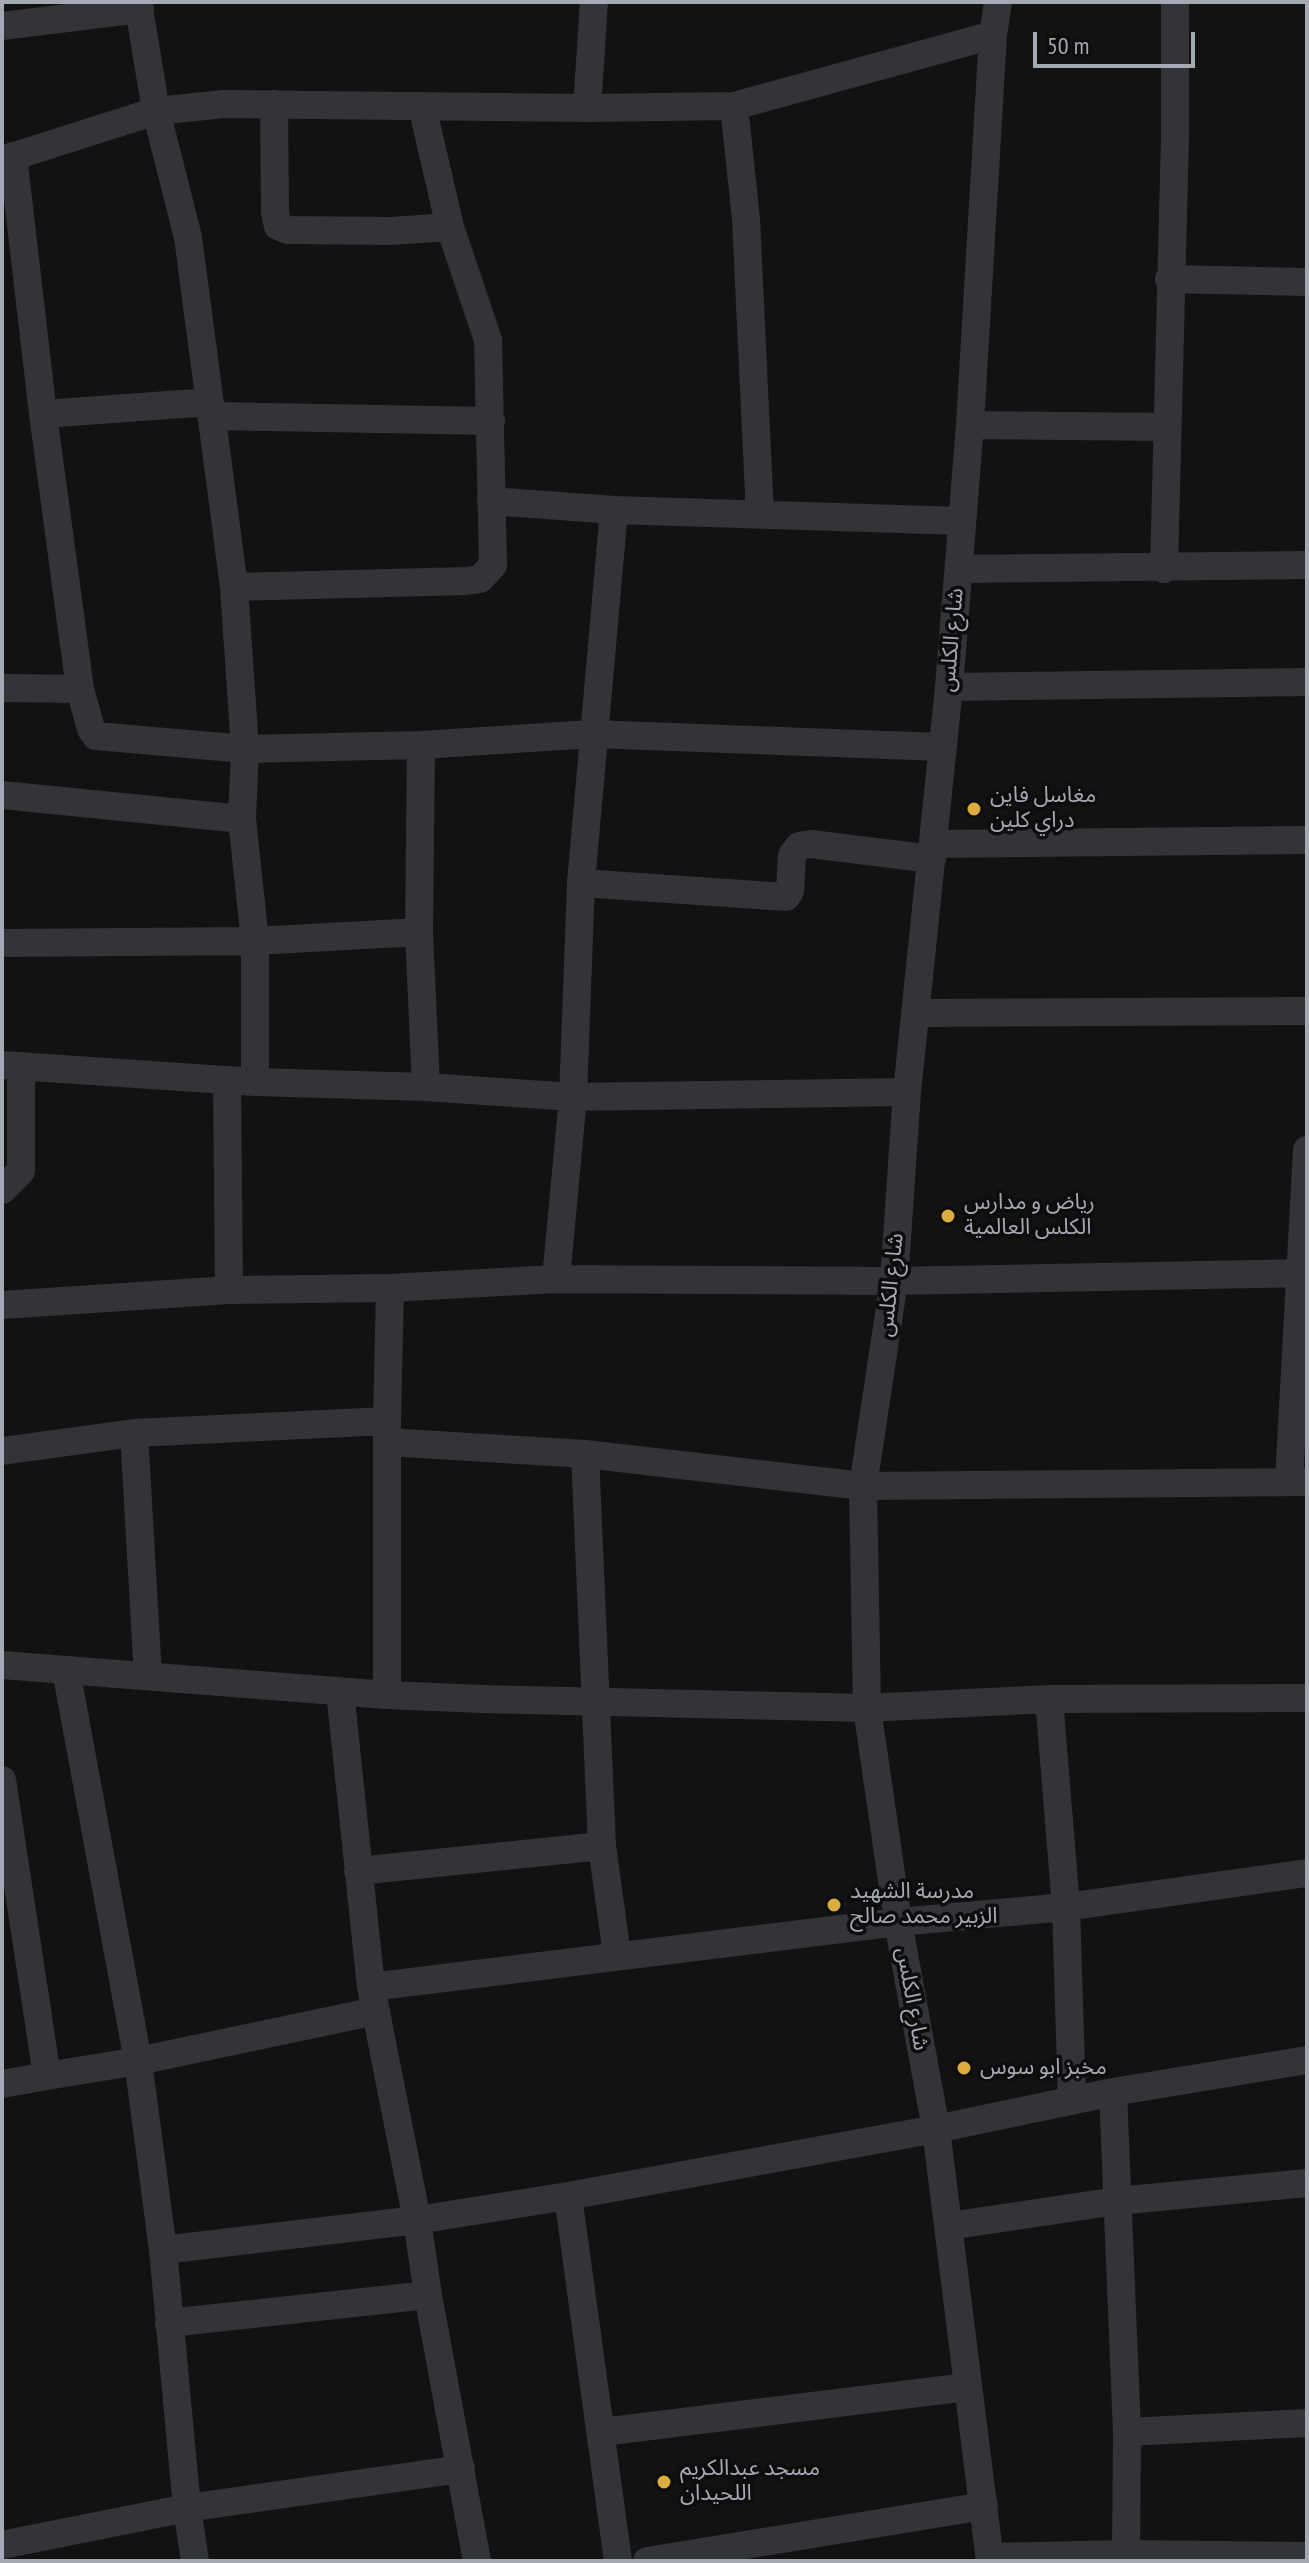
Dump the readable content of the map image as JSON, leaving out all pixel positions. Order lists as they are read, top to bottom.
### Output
{
  "streets": {
    "street": ["شارع الكلس"]
  },
  "places": [
    "مغاسل فاين دراي كلين",
    "رياض و مدارس الكلس العالمية",
    "مدرسة الشهيد الزبير محمد صالح",
    "مخبز ابو سوس",
    "مسجد عبدالكريم اللحيدان"
  ],
  "scale_bar": "50 m"
}
